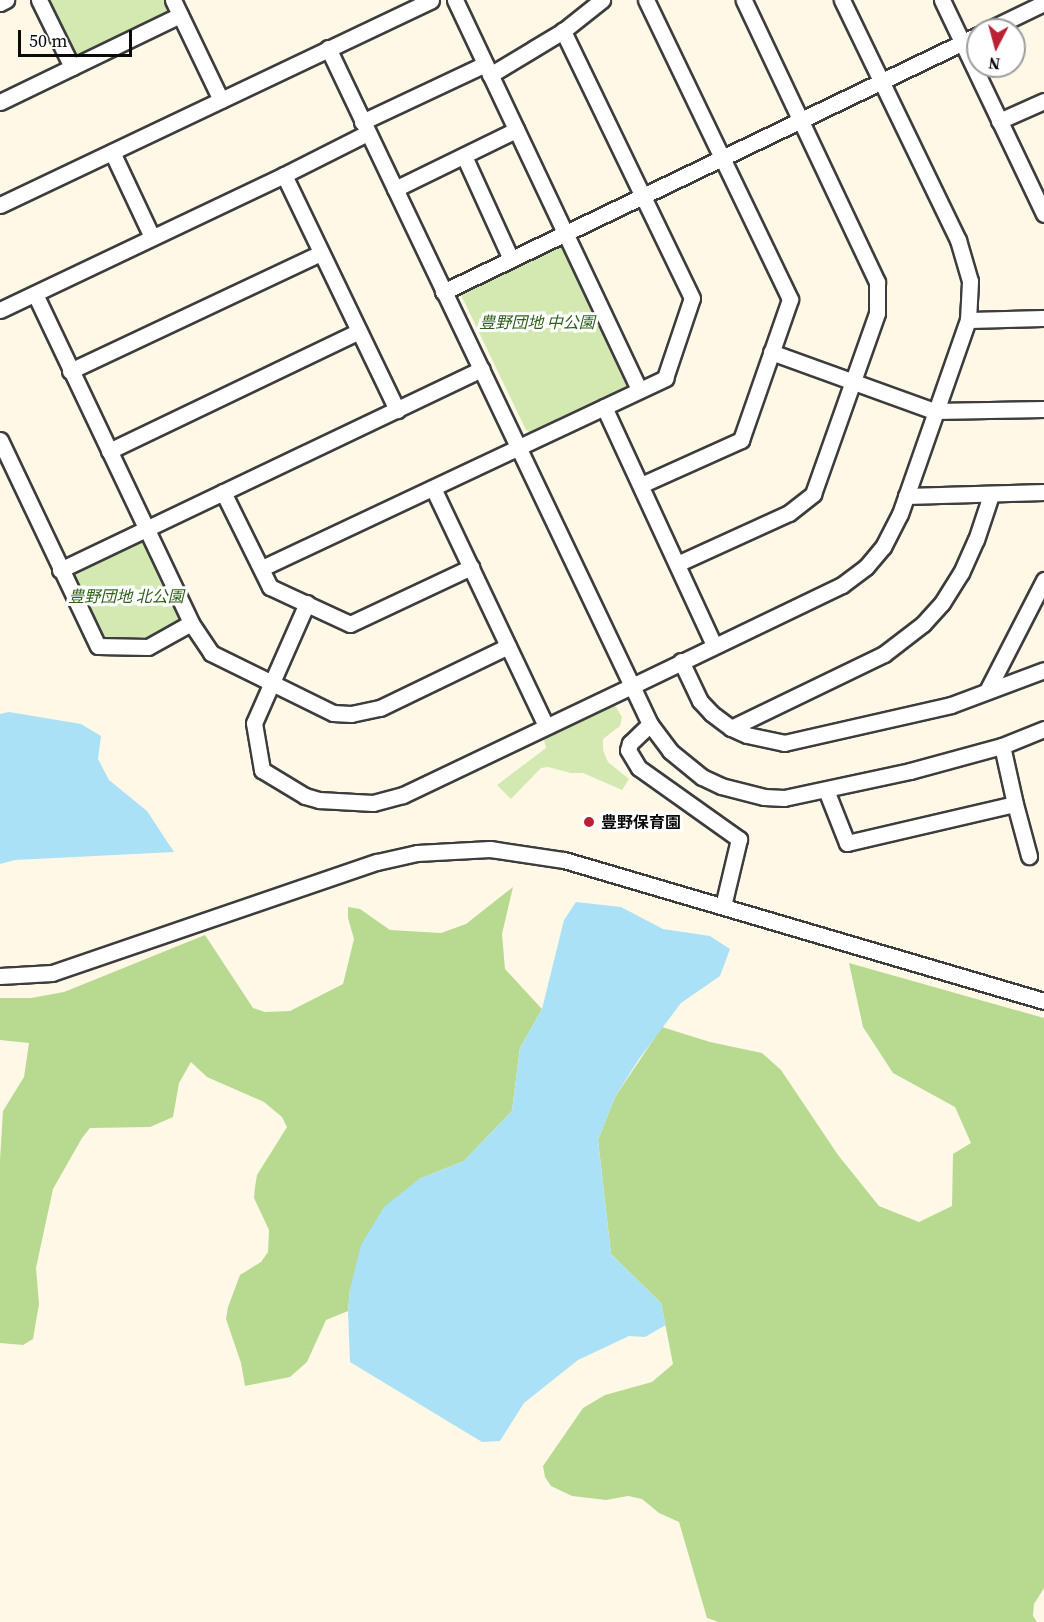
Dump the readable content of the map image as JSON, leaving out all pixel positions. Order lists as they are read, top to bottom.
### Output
{
  "parks": ["豊野団地 中公園", "豊野団地 北公園"],
  "places": ["豊野保育園"],
  "scale_bar": "50 m",
  "north": "bottom"
}
